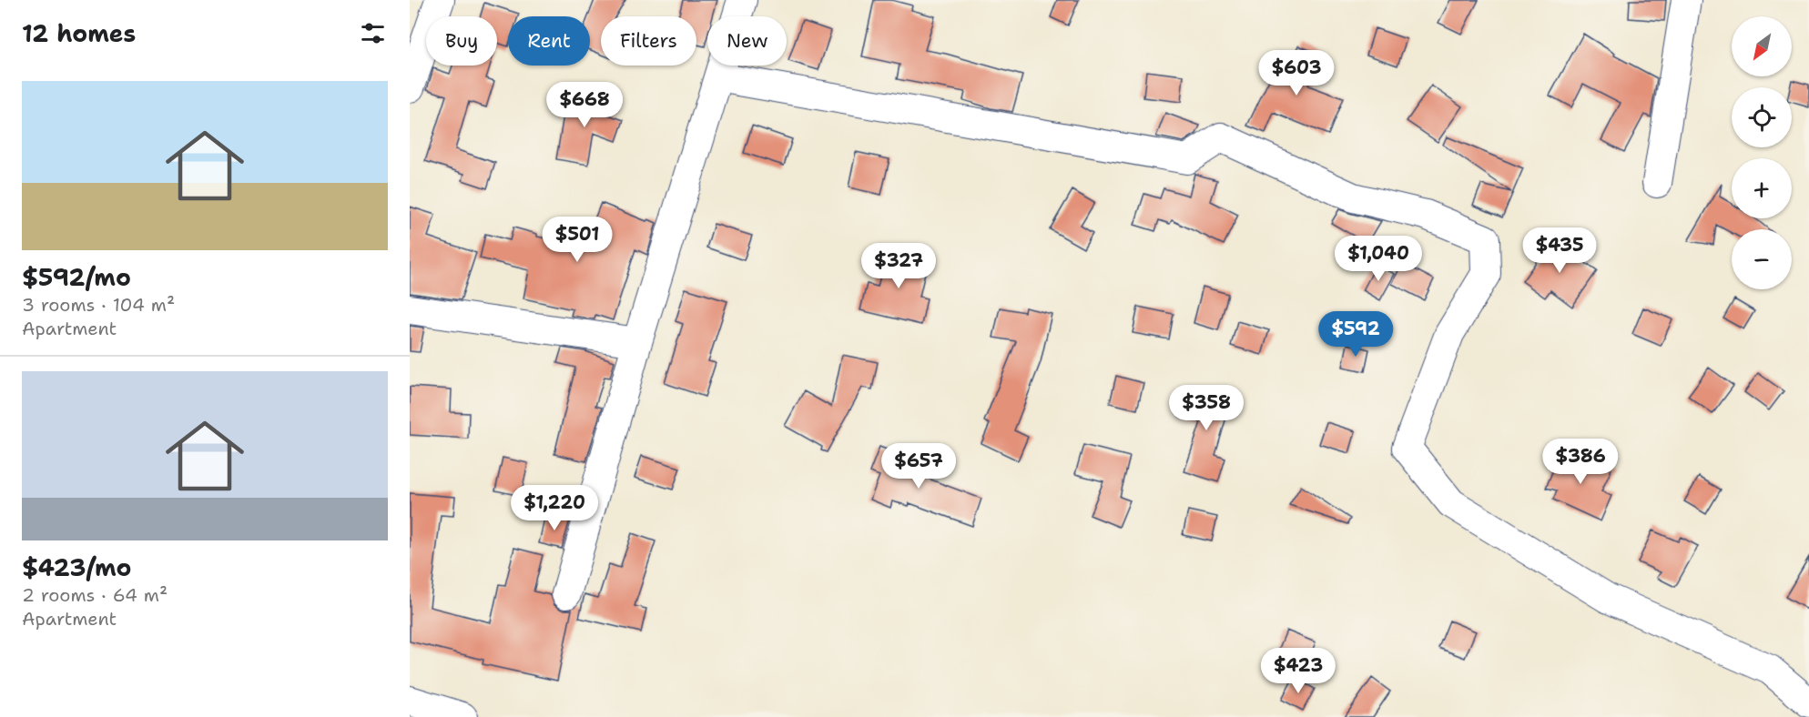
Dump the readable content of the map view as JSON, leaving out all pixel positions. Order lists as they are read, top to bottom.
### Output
{
  "north": "bottom left",
  "page": {
    "heading": "12 homes",
    "map_buttons": ["+", "−"],
    "chip": [
      "Buy",
      "Rent",
      "Filters",
      "New"
    ],
    "price": [
      "$603",
      "$668",
      "$501",
      "$435",
      "$1,040",
      "$327",
      "$592",
      "$358",
      "$386",
      "$657",
      "$1,220",
      "$423"
    ],
    "list": [
      {
        "name": "$592/mo",
        "note": "3 rooms · 104 m² · Apartment"
      },
      {
        "name": "$423/mo",
        "note": "2 rooms · 64 m² · Apartment"
      }
    ]
  }
}
